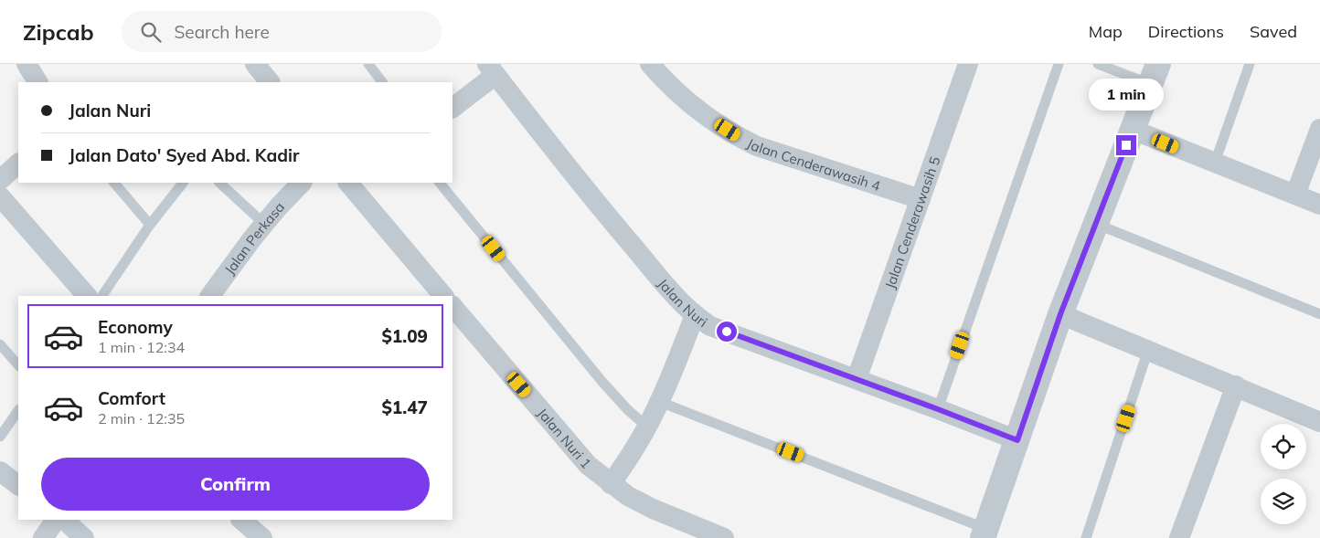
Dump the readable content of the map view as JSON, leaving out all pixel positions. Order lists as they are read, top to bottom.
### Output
{
  "streets": {
    "street": [
      "Jalan Cenderawasih 4",
      "Jalan Cenderawasih 5",
      "Jalan Perkasa",
      "Jalan Nuri",
      "Jalan Nuri 1"
    ]
  },
  "crossings": [
    ["Jalan Cenderawasih 4", "Jalan Cenderawasih 5"],
    ["Jalan Cenderawasih 5", "Jalan Nuri"]
  ],
  "page": {
    "header": "Zipcab",
    "search": "Search here",
    "nav": ["Map", "Directions", "Saved"],
    "bubble": "1 min",
    "banner": ["Jalan Nuri", "Jalan Dato' Syed Abd. Kadir"],
    "list": [
      {
        "name": "Economy",
        "note": "1 min · 12:34",
        "value": "$1.09"
      },
      {
        "name": "Comfort",
        "note": "2 min · 12:35",
        "value": "$1.47"
      }
    ],
    "buttons": "Confirm"
  }
}
